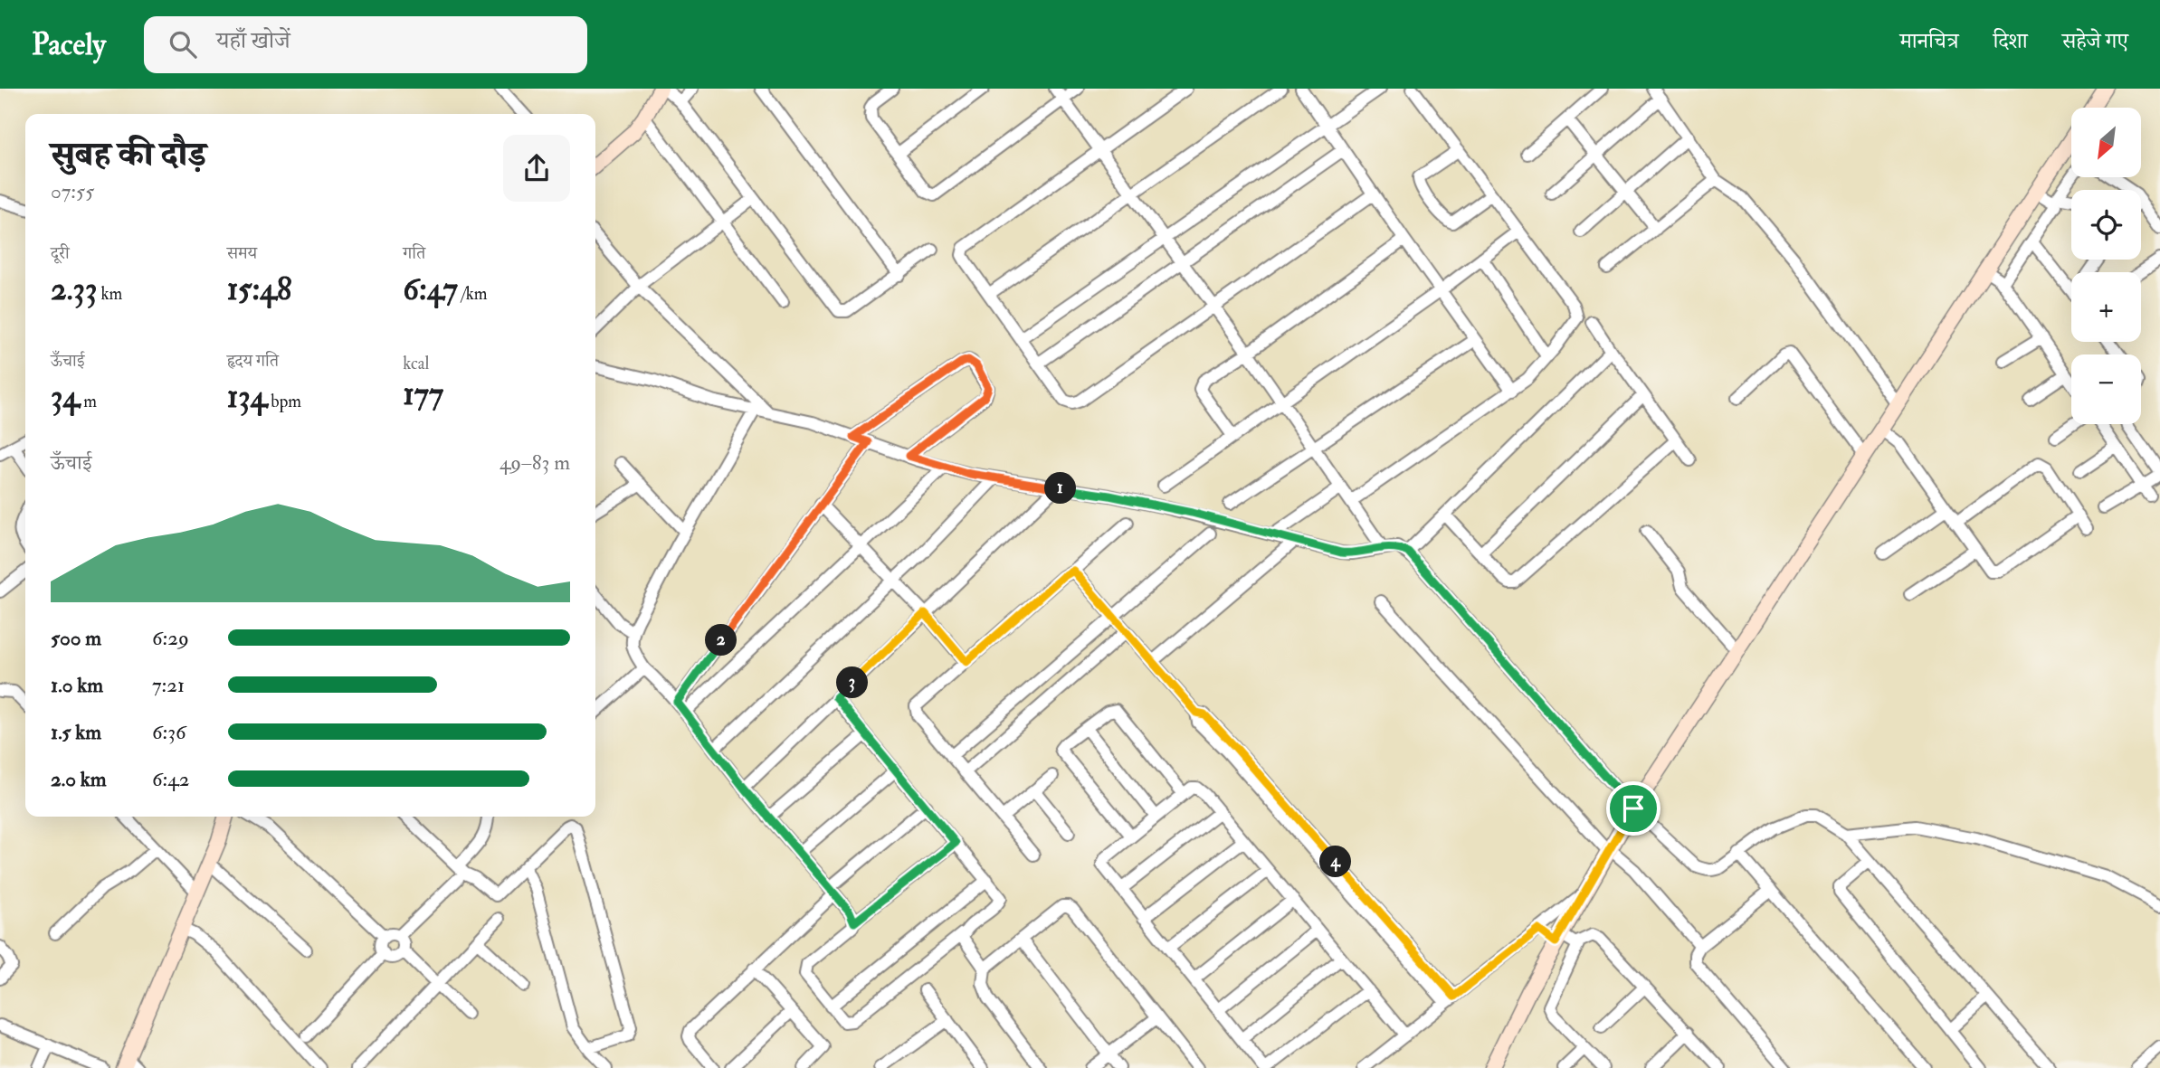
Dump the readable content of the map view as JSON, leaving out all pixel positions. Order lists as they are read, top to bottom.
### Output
{
  "north": "bottom left",
  "page": {
    "header": "Pacely",
    "search": "यहाँ खोजें",
    "nav": ["मानचित्र", "दिशा", "सहेजे गए"],
    "map_buttons": ["+", "−"],
    "heading": ["सुबह की दौड़", "07:55"],
    "stats": [
      ["दूरी", "2.33 km"],
      ["समय", "15:48"],
      ["गति", "6:47 /km"],
      ["ऊँचाई", "34 m"],
      ["हृदय गति", "134 bpm"],
      ["kcal", "177"]
    ],
    "chart": ["ऊँचाई", "49–83 m"],
    "pins": [
      "1",
      "2",
      "3",
      "4"
    ],
    "list": [
      {
        "name": "500 m",
        "note": "6:29"
      },
      {
        "name": "1.0 km",
        "note": "7:21"
      },
      {
        "name": "1.5 km",
        "note": "6:36"
      },
      {
        "name": "2.0 km",
        "note": "6:42"
      }
    ]
  }
}
